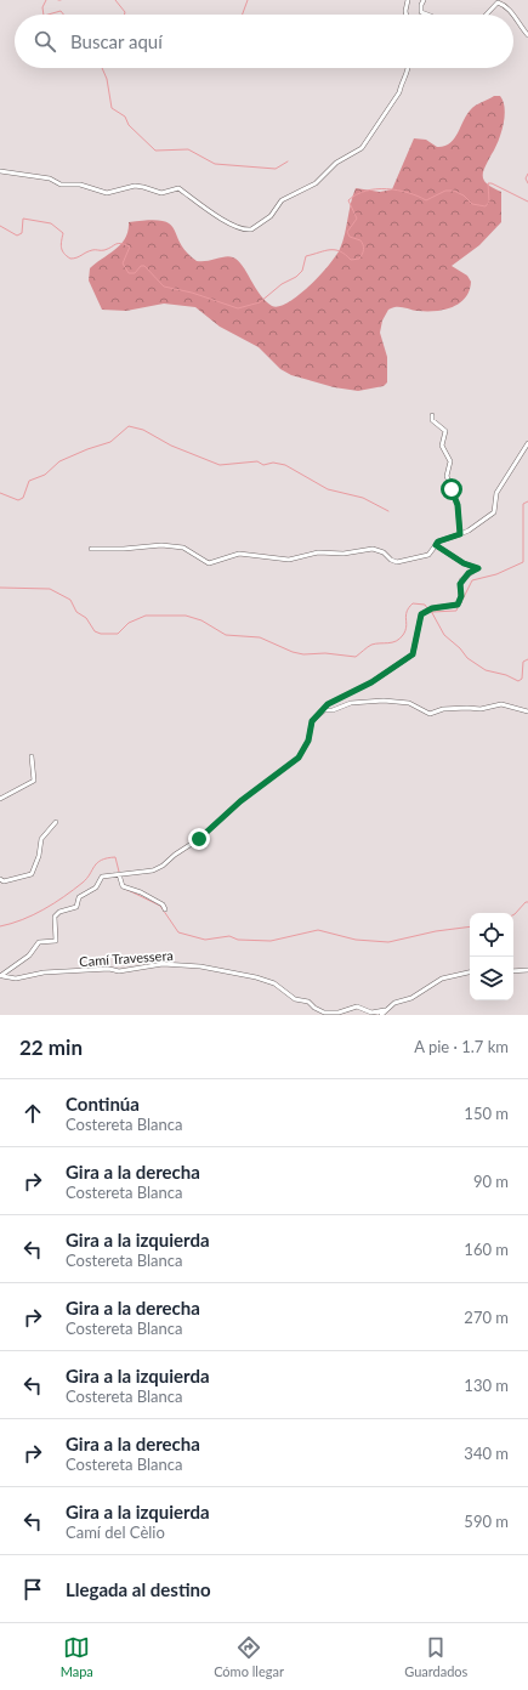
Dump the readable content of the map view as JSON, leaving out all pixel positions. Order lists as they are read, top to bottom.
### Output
{
  "streets": {
    "street": ["Camí Travessera"]
  },
  "page": {
    "search": "Buscar aquí",
    "heading": ["22 min", "A pie · 1.7 km"],
    "list": [
      ["Continúa", "Costereta Blanca", "150 m"],
      ["Gira a la derecha", "Costereta Blanca", "90 m"],
      ["Gira a la izquierda", "Costereta Blanca", "160 m"],
      ["Gira a la derecha", "Costereta Blanca", "270 m"],
      ["Gira a la izquierda", "Costereta Blanca", "130 m"],
      ["Gira a la derecha", "Costereta Blanca", "340 m"],
      ["Gira a la izquierda", "Camí del Cèlio", "590 m"],
      "Llegada al destino"
    ],
    "nav": ["Mapa", "Cómo llegar", "Guardados"]
  }
}
